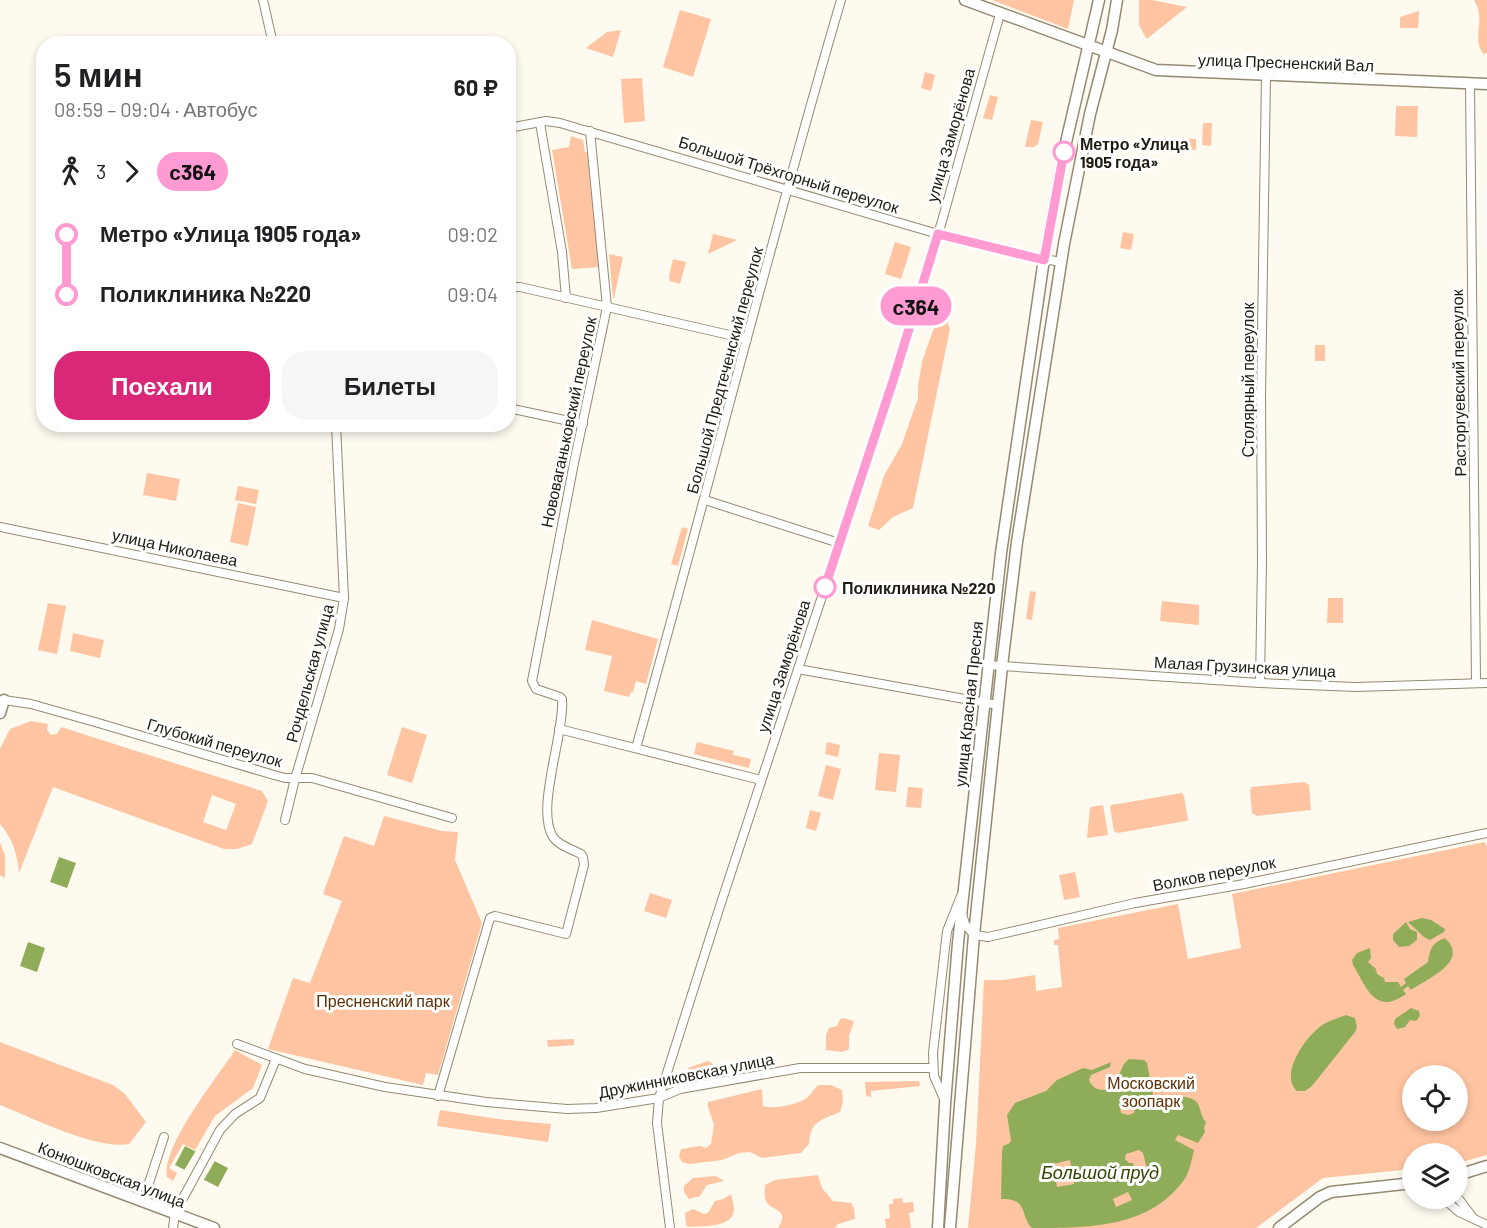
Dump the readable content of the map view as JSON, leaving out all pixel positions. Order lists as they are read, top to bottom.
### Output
{
  "streets": {
    "main road": ["улица Пресненский Вал", "улица Красная Пресня", "Конюшковская улица"],
    "street": [
      "улица Заморёнова",
      "Большой Трёхгорный переулок",
      "Большой Предтеченский переулок",
      "Столярный переулок",
      "Расторгуевский переулок",
      "Нововаганьковский переулок",
      "улица Николаева",
      "Малая Грузинская улица",
      "Рочдельская улица",
      "Глубокий переулок",
      "Волков переулок",
      "Дружинниковская улица"
    ]
  },
  "crossings": [
    ["улица Пресненский Вал", "улица Заморёнова"],
    ["улица Пресненский Вал", "Столярный переулок"],
    ["улица Пресненский Вал", "Расторгуевский переулок"],
    ["улица Пресненский Вал", "улица Красная Пресня"],
    ["улица Заморёнова", "Большой Трёхгорный переулок"],
    ["улица Заморёнова", "Дружинниковская улица"],
    ["Большой Трёхгорный переулок", "Большой Предтеченский переулок"],
    ["Большой Трёхгорный переулок", "Нововаганьковский переулок"],
    ["Большой Трёхгорный переулок", "улица Красная Пресня"],
    ["Столярный переулок", "Малая Грузинская улица"],
    ["Расторгуевский переулок", "Малая Грузинская улица"],
    ["улица Николаева", "Рочдельская улица"],
    ["Малая Грузинская улица", "улица Красная Пресня"],
    ["Рочдельская улица", "Глубокий переулок"],
    ["улица Красная Пресня", "Волков переулок"]
  ],
  "water": ["Большой пруд"],
  "parks": ["Пресненский парк", "Московский зоопарк"],
  "places": ["Метро «Улица 1905 года»", "Поликлиника №220"],
  "lines": ["bus line с364"],
  "page": {
    "on_map": "с364",
    "heading": ["5 мин", "08:59 – 09:04 · Автобус", "60 ₽"],
    "legs": ["3", "с364"],
    "list": [
      {
        "name": "Метро «Улица 1905 года»",
        "value": "09:02"
      },
      {
        "name": "Поликлиника №220",
        "value": "09:04"
      }
    ],
    "buttons": ["Поехали", "Билеты"]
  }
}
